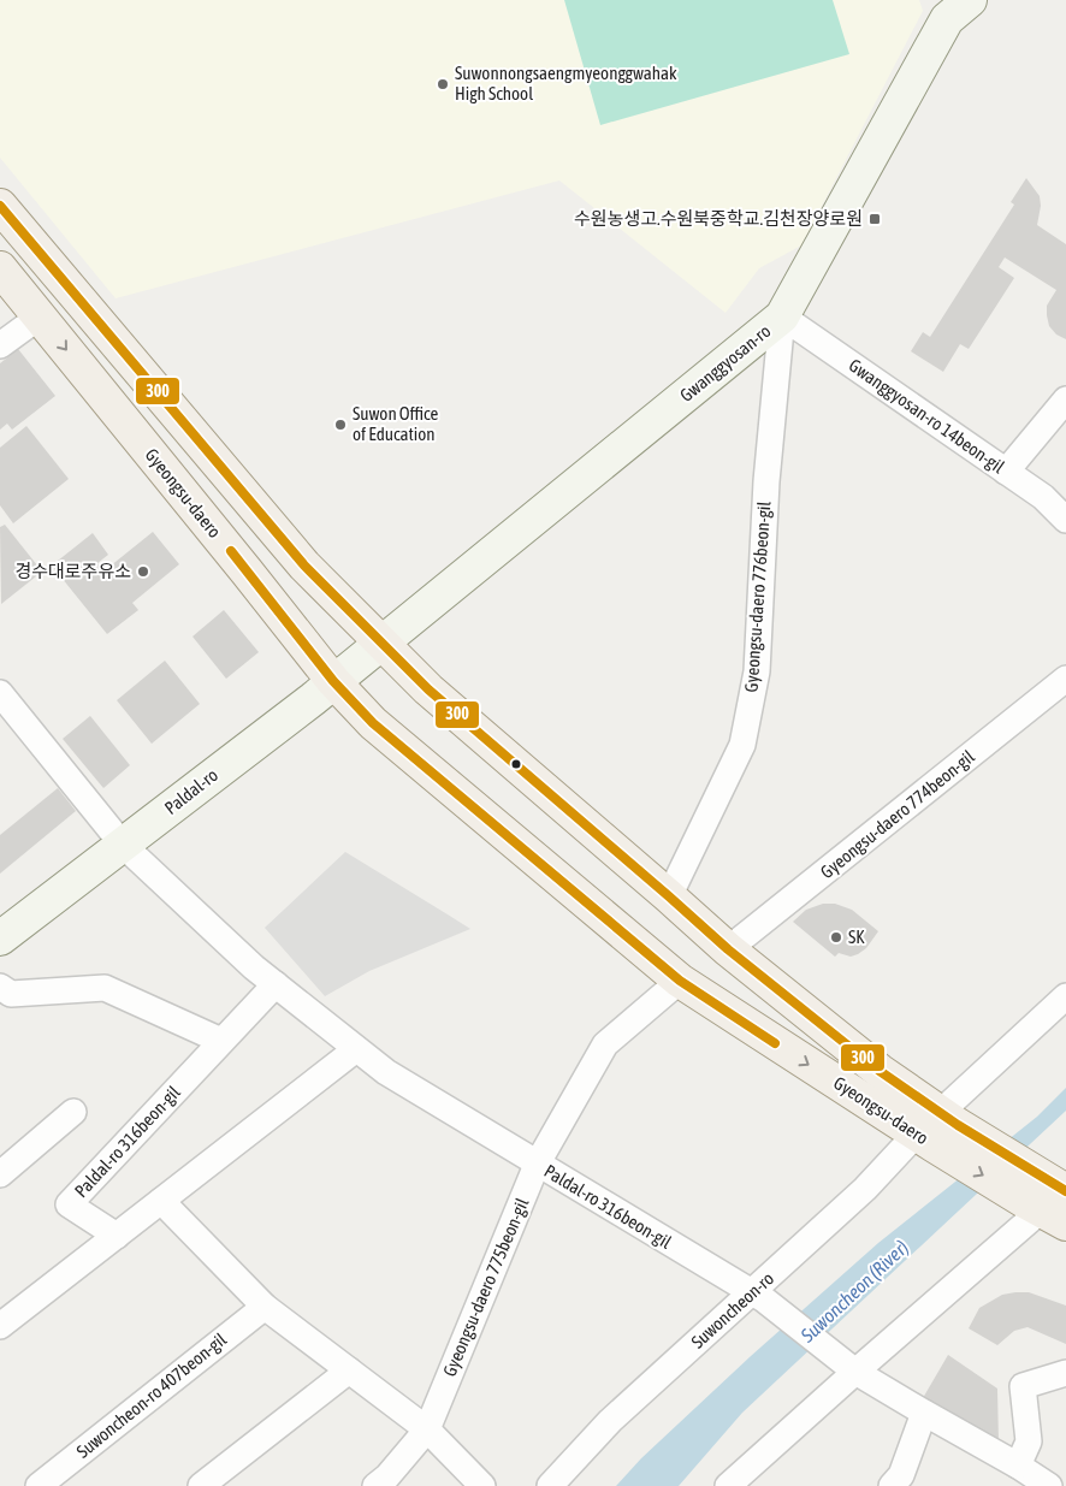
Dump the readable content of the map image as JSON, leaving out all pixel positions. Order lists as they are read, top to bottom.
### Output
{
  "streets": {
    "main road": ["Gwanggyosan-ro", "Gyeongsu-daero", "Paldal-ro"],
    "street": [
      "Gwanggyosan-ro 14beon-gil",
      "Gyeongsu-daero 776beon-gil",
      "Gyeongsu-daero 774beon-gil",
      "Paldal-ro 316beon-gil",
      "Gyeongsu-daero 775beon-gil",
      "Suwoncheon-ro",
      "Suwoncheon-ro 407beon-gil"
    ]
  },
  "crossings": [
    ["Gwanggyosan-ro", "Gwanggyosan-ro 14beon-gil"],
    ["Gwanggyosan-ro", "Gyeongsu-daero"],
    ["Gwanggyosan-ro", "Gyeongsu-daero 776beon-gil"],
    ["Gwanggyosan-ro", "Paldal-ro"],
    ["Gwanggyosan-ro 14beon-gil", "Gyeongsu-daero 776beon-gil"],
    ["Gyeongsu-daero", "Gyeongsu-daero 776beon-gil"],
    ["Gyeongsu-daero", "Paldal-ro"],
    ["Gyeongsu-daero", "Gyeongsu-daero 774beon-gil"],
    ["Gyeongsu-daero", "Gyeongsu-daero 775beon-gil"],
    ["Gyeongsu-daero", "Suwoncheon-ro"],
    ["Paldal-ro", "Paldal-ro 316beon-gil"],
    ["Paldal-ro 316beon-gil", "Gyeongsu-daero 775beon-gil"],
    ["Paldal-ro 316beon-gil", "Suwoncheon-ro"]
  ],
  "water": ["Suwoncheon (River)"],
  "places": {
    "other": [
      "Suwonnongsaengmyeonggwahak High School",
      "Suwon Office of Education",
      "경수대로주유소",
      "SK"
    ],
    "transit": ["수원농생고.수원북중학교.김천장양로원"]
  },
  "lines": ["transit line 300"]
}
